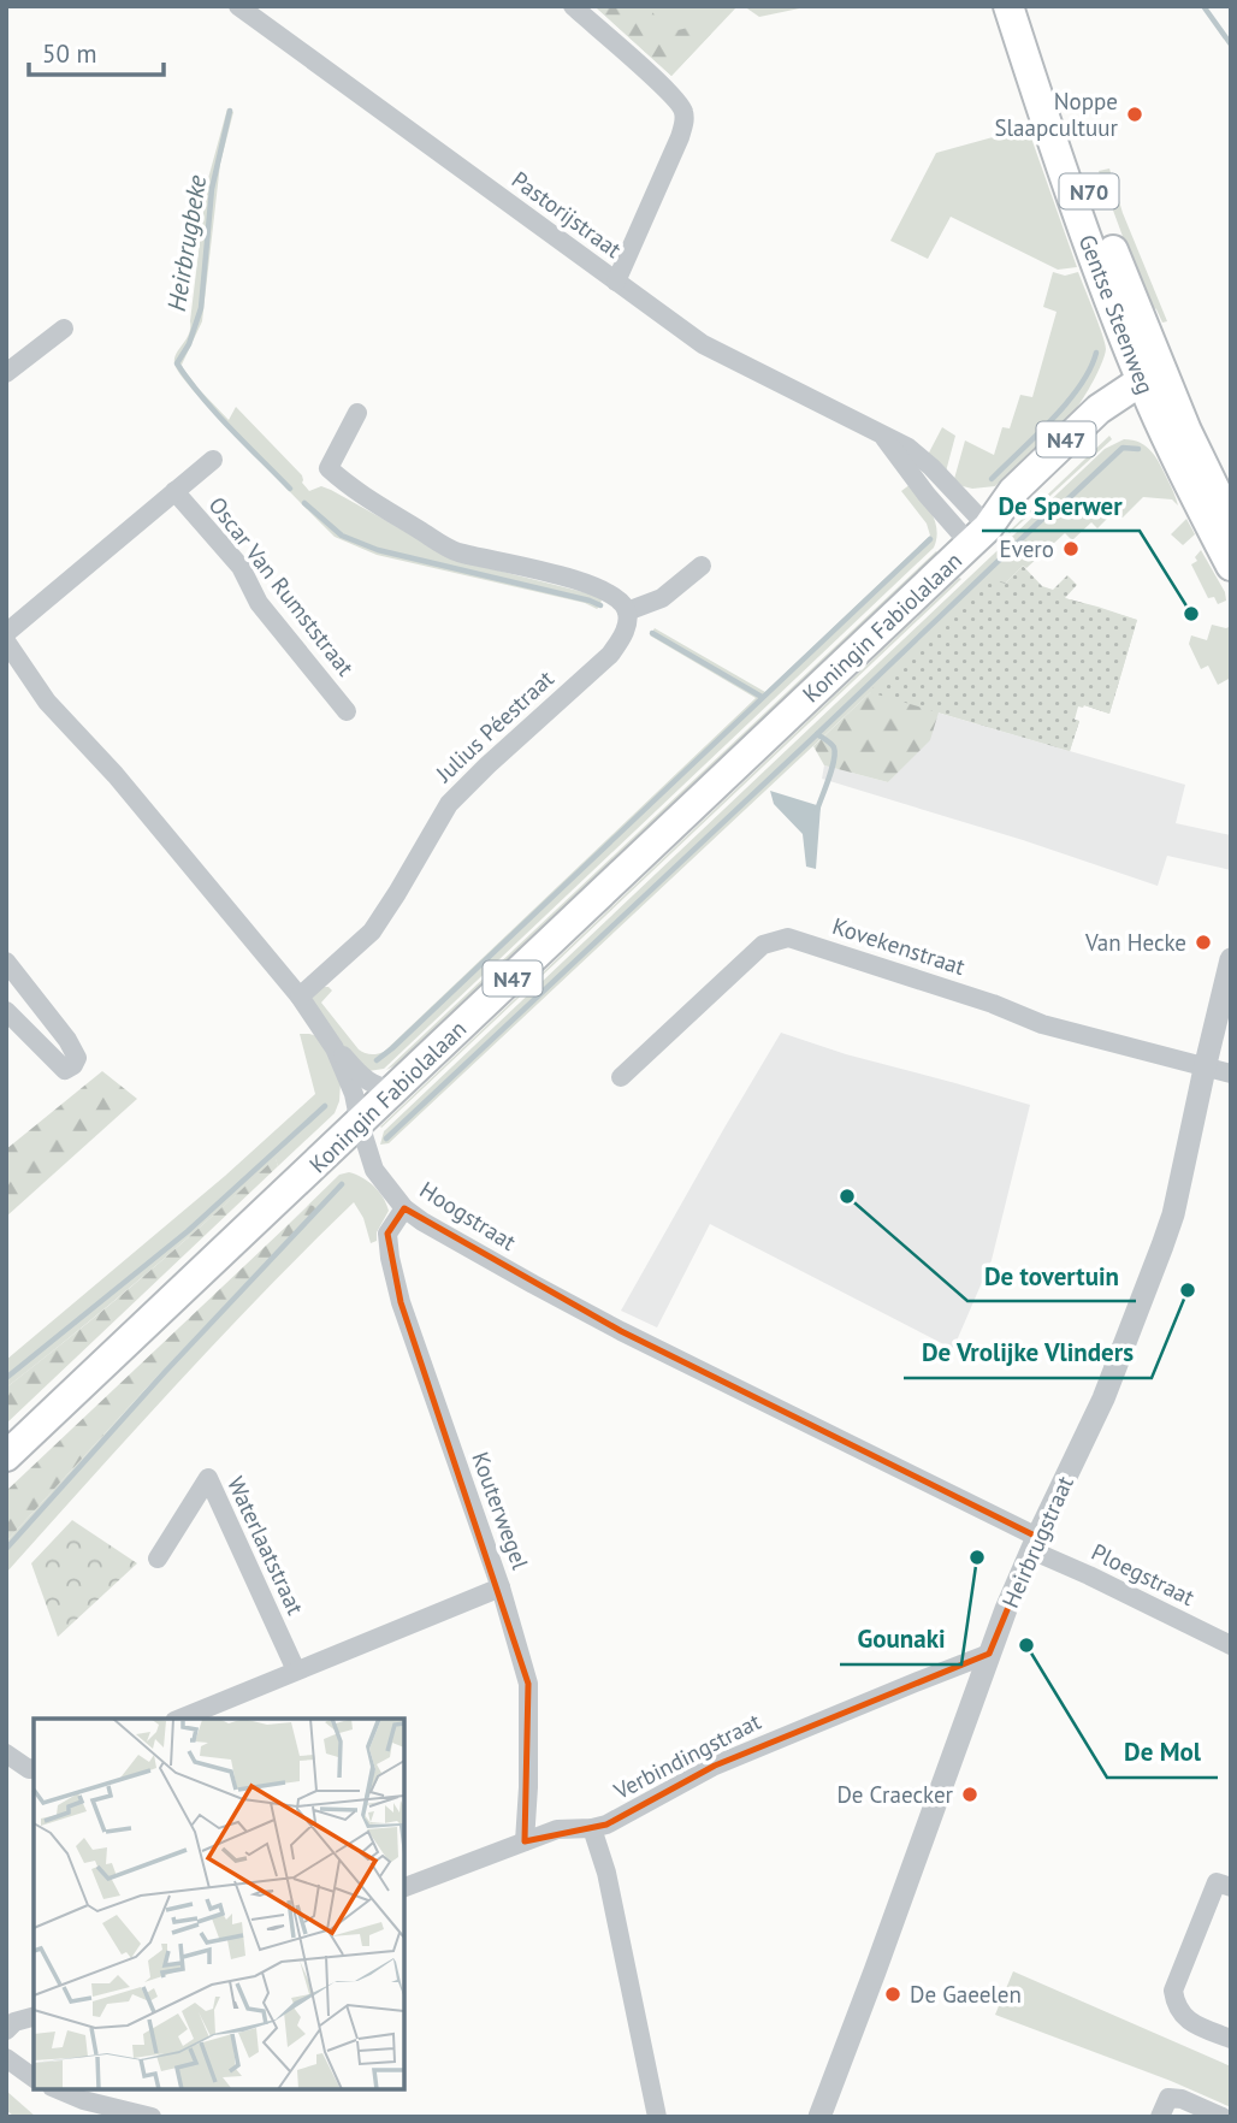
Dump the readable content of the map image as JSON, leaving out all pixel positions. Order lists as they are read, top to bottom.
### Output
{
  "streets": {
    "main road": [
      "N70",
      "Gentse Steenweg",
      "N47",
      "Koningin Fabiolalaan"
    ],
    "street": [
      "Pastorijstraat",
      "Oscar Van Rumststraat",
      "Julius Péestraat",
      "Kovekenstraat",
      "Hoogstraat",
      "Kouterwegel",
      "Heirbrugstraat",
      "Waterlaatstraat",
      "Ploegstraat",
      "Verbindingstraat"
    ]
  },
  "crossings": [
    ["Pastorijstraat", "Koningin Fabiolalaan"],
    ["Gentse Steenweg", "Koningin Fabiolalaan"],
    ["Koningin Fabiolalaan", "Hoogstraat"],
    ["Julius Péestraat", "Hoogstraat"],
    ["Kovekenstraat", "Heirbrugstraat"],
    ["Hoogstraat", "Kouterwegel"],
    ["Hoogstraat", "Heirbrugstraat"],
    ["Hoogstraat", "Ploegstraat"],
    ["Kouterwegel", "Verbindingstraat"],
    ["Heirbrugstraat", "Ploegstraat"],
    ["Heirbrugstraat", "Verbindingstraat"]
  ],
  "water": ["Heirbrugbeke"],
  "places": [
    "Noppe Slaapcultuur",
    "Evero",
    "De Sperwer",
    "Van Hecke",
    "De tovertuin",
    "De Vrolijke Vlinders",
    "Gounaki",
    "De Mol",
    "De Craecker",
    "De Gaeelen"
  ],
  "scale_bar": "50 m"
}
